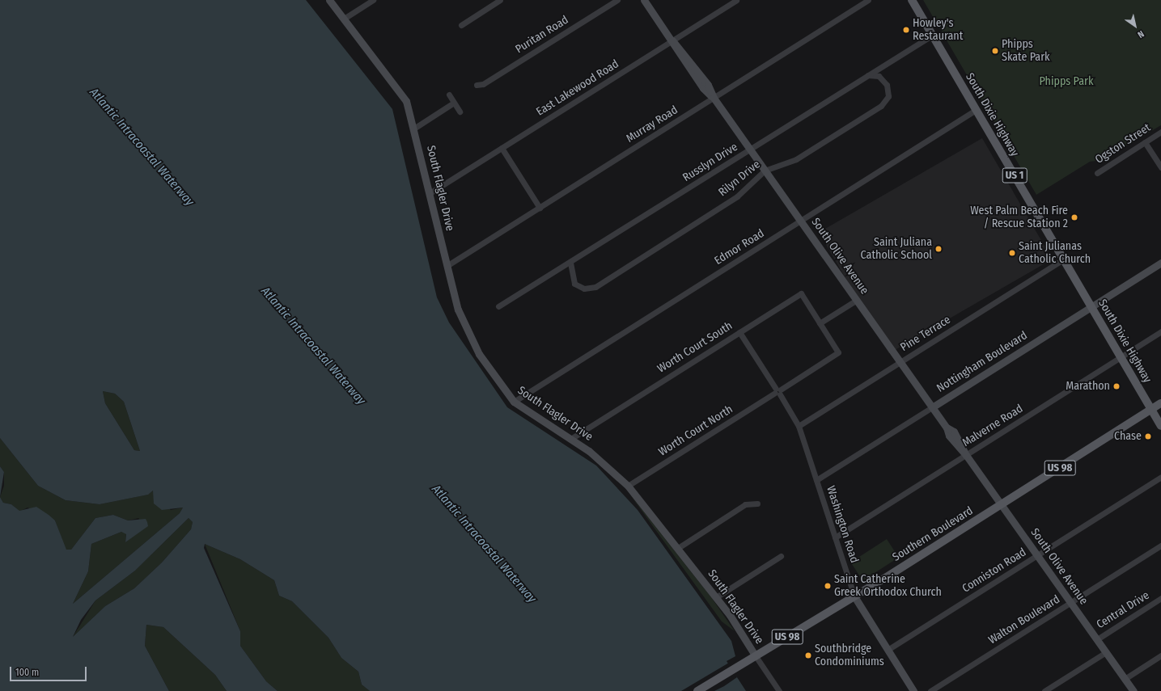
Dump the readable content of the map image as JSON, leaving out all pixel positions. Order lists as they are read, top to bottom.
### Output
{
  "streets": {
    "main road": [
      "South Dixie Highway",
      "US 1",
      "US 98",
      "Southern Boulevard"
    ],
    "street": [
      "Puritan Road",
      "East Lakewood Road",
      "Murray Road",
      "Ogston Street",
      "Russlyn Drive",
      "Rilyn Drive",
      "South Flagler Drive",
      "Edmor Road",
      "South Olive Avenue",
      "Pine Terrace",
      "Worth Court South",
      "Nottingham Boulevard",
      "Malverne Road",
      "Worth Court North",
      "Washington Road",
      "Conniston Road",
      "Central Drive",
      "Walton Boulevard"
    ]
  },
  "crossings": [
    ["East Lakewood Road", "South Flagler Drive"],
    ["East Lakewood Road", "South Olive Avenue"],
    ["South Dixie Highway", "Russlyn Drive"],
    ["South Dixie Highway", "Edmor Road"],
    ["South Dixie Highway", "Pine Terrace"],
    ["South Dixie Highway", "Nottingham Boulevard"],
    ["South Dixie Highway", "Malverne Road"],
    ["South Dixie Highway", "Southern Boulevard"],
    ["Murray Road", "South Flagler Drive"],
    ["Murray Road", "South Olive Avenue"],
    ["Russlyn Drive", "Rilyn Drive"],
    ["Russlyn Drive", "South Olive Avenue"],
    ["Rilyn Drive", "South Olive Avenue"],
    ["South Flagler Drive", "Edmor Road"],
    ["South Flagler Drive", "Worth Court South"],
    ["South Flagler Drive", "Worth Court North"],
    ["South Flagler Drive", "Southern Boulevard"],
    ["Edmor Road", "South Olive Avenue"],
    ["South Olive Avenue", "Pine Terrace"],
    ["South Olive Avenue", "Nottingham Boulevard"],
    ["South Olive Avenue", "Malverne Road"],
    ["South Olive Avenue", "Southern Boulevard"],
    ["South Olive Avenue", "Conniston Road"],
    ["South Olive Avenue", "Central Drive"],
    ["South Olive Avenue", "Walton Boulevard"],
    ["Pine Terrace", "Washington Road"],
    ["Worth Court South", "Worth Court North"],
    ["Worth Court South", "Washington Road"],
    ["Nottingham Boulevard", "Washington Road"],
    ["Malverne Road", "Washington Road"],
    ["Worth Court North", "Washington Road"],
    ["Washington Road", "Southern Boulevard"],
    ["Washington Road", "Conniston Road"]
  ],
  "water": ["Atlantic Intracoastal Waterway"],
  "parks": ["Phipps Park"],
  "places": [
    "Howley's Restaurant",
    "Phipps Skate Park",
    "West Palm Beach Fire / Rescue Station 2",
    "Saint Juliana Catholic School",
    "Saint Julianas Catholic Church",
    "Marathon",
    "Chase",
    "Saint Catherine Greek Orthodox Church",
    "Southbridge Condominiums"
  ],
  "scale_bar": "100 m",
  "north": "bottom right"
}
